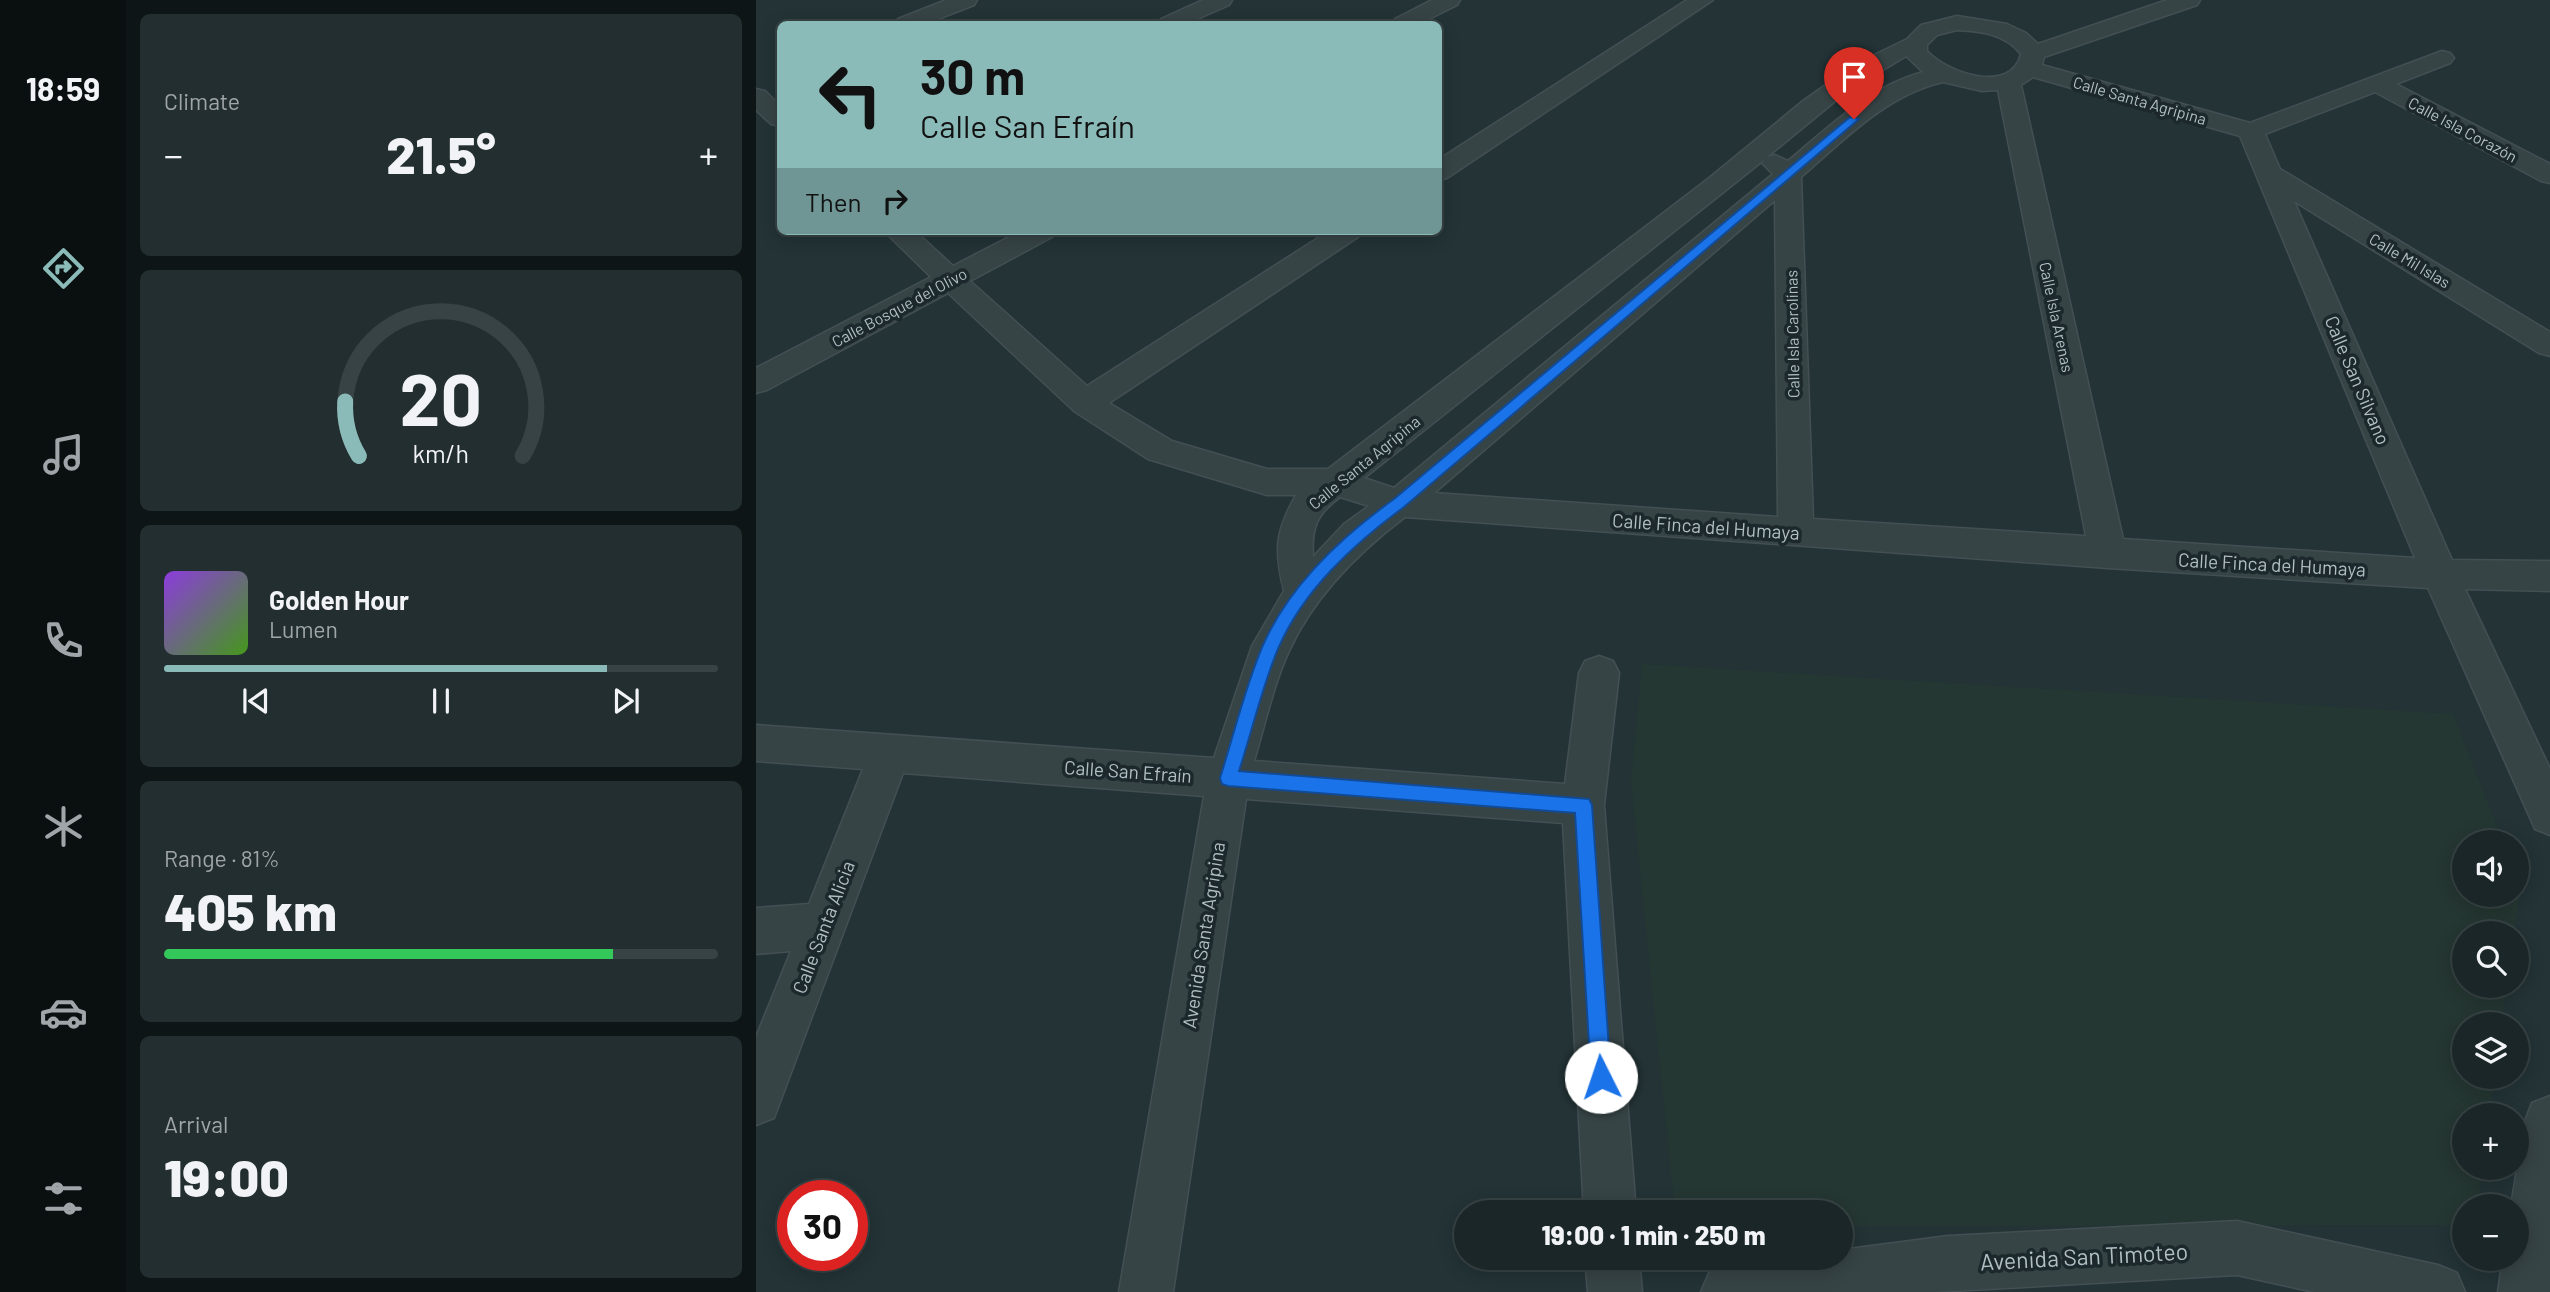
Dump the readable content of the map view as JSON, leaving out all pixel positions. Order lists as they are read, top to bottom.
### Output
{
  "streets": {
    "street": [
      "Calle Santa Agripina",
      "Calle Isla Corazón",
      "Calle Mil Islas",
      "Calle Bosque del Olivo",
      "Calle Isla Arenas",
      "Calle Isla Carolinas",
      "Calle San Silvano",
      "Calle Finca del Humaya",
      "Calle San Efraín",
      "Calle Santa Alicia",
      "Avenida Santa Agripina",
      "Avenida San Timoteo"
    ]
  },
  "crossings": [
    ["Calle Santa Agripina", "Calle Isla Arenas"],
    ["Calle Santa Agripina", "Calle San Silvano"],
    ["Calle Santa Agripina", "Calle Finca del Humaya"],
    ["Calle Santa Agripina", "Avenida Santa Agripina"],
    ["Calle Mil Islas", "Calle San Silvano"],
    ["Calle Bosque del Olivo", "Calle Finca del Humaya"],
    ["Calle Isla Arenas", "Calle Finca del Humaya"],
    ["Calle Isla Carolinas", "Calle Finca del Humaya"],
    ["Calle San Silvano", "Calle Finca del Humaya"],
    ["Calle San Efraín", "Calle Santa Alicia"],
    ["Calle San Efraín", "Avenida Santa Agripina"]
  ],
  "page": {
    "tabs": "18:59",
    "tile": [
      "Climate",
      ["Range · 81%", "405 km"],
      ["Arrival", "19:00"]
    ],
    "turn": ["30 m", "Calle San Efraín"],
    "heat": ["−", "21.5°", "+"],
    "then": "Then",
    "song": ["Golden Hour", "Lumen"],
    "map_buttons": ["+", "−"],
    "limit": "30",
    "trip": "19:00 · 1 min · 250 m",
    "gauge": ["20", "km/h"]
  }
}
